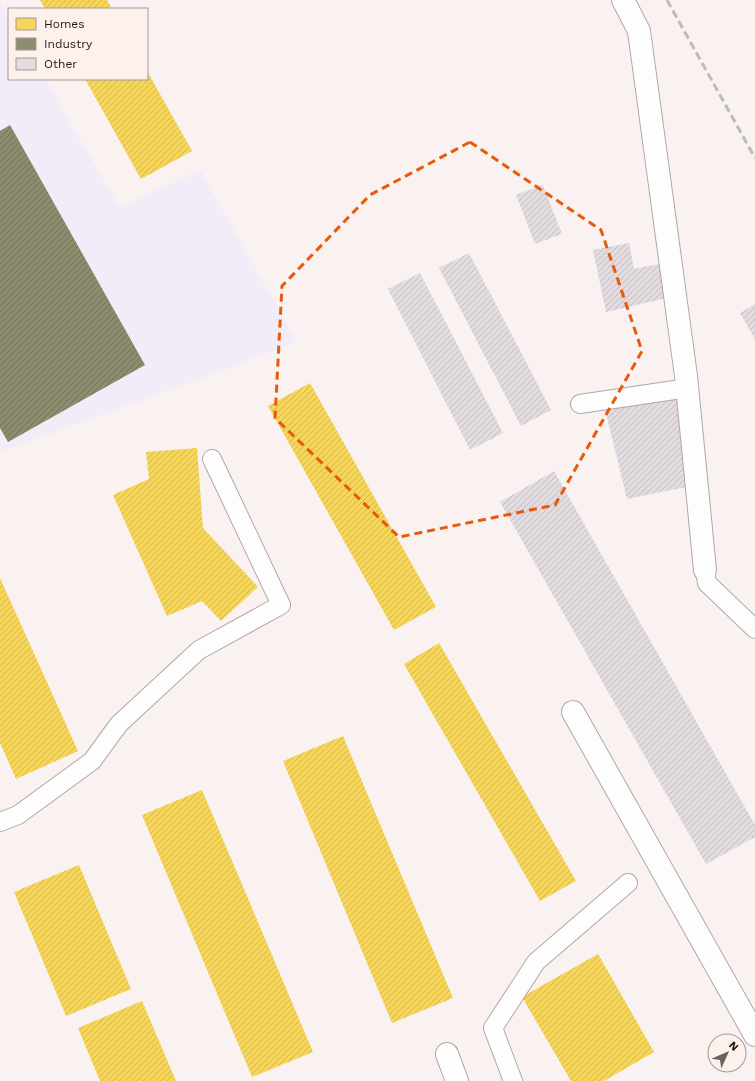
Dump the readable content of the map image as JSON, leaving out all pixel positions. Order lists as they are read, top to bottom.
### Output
{
  "legend": ["Homes", "Industry", "Other"],
  "north": "top right"
}
